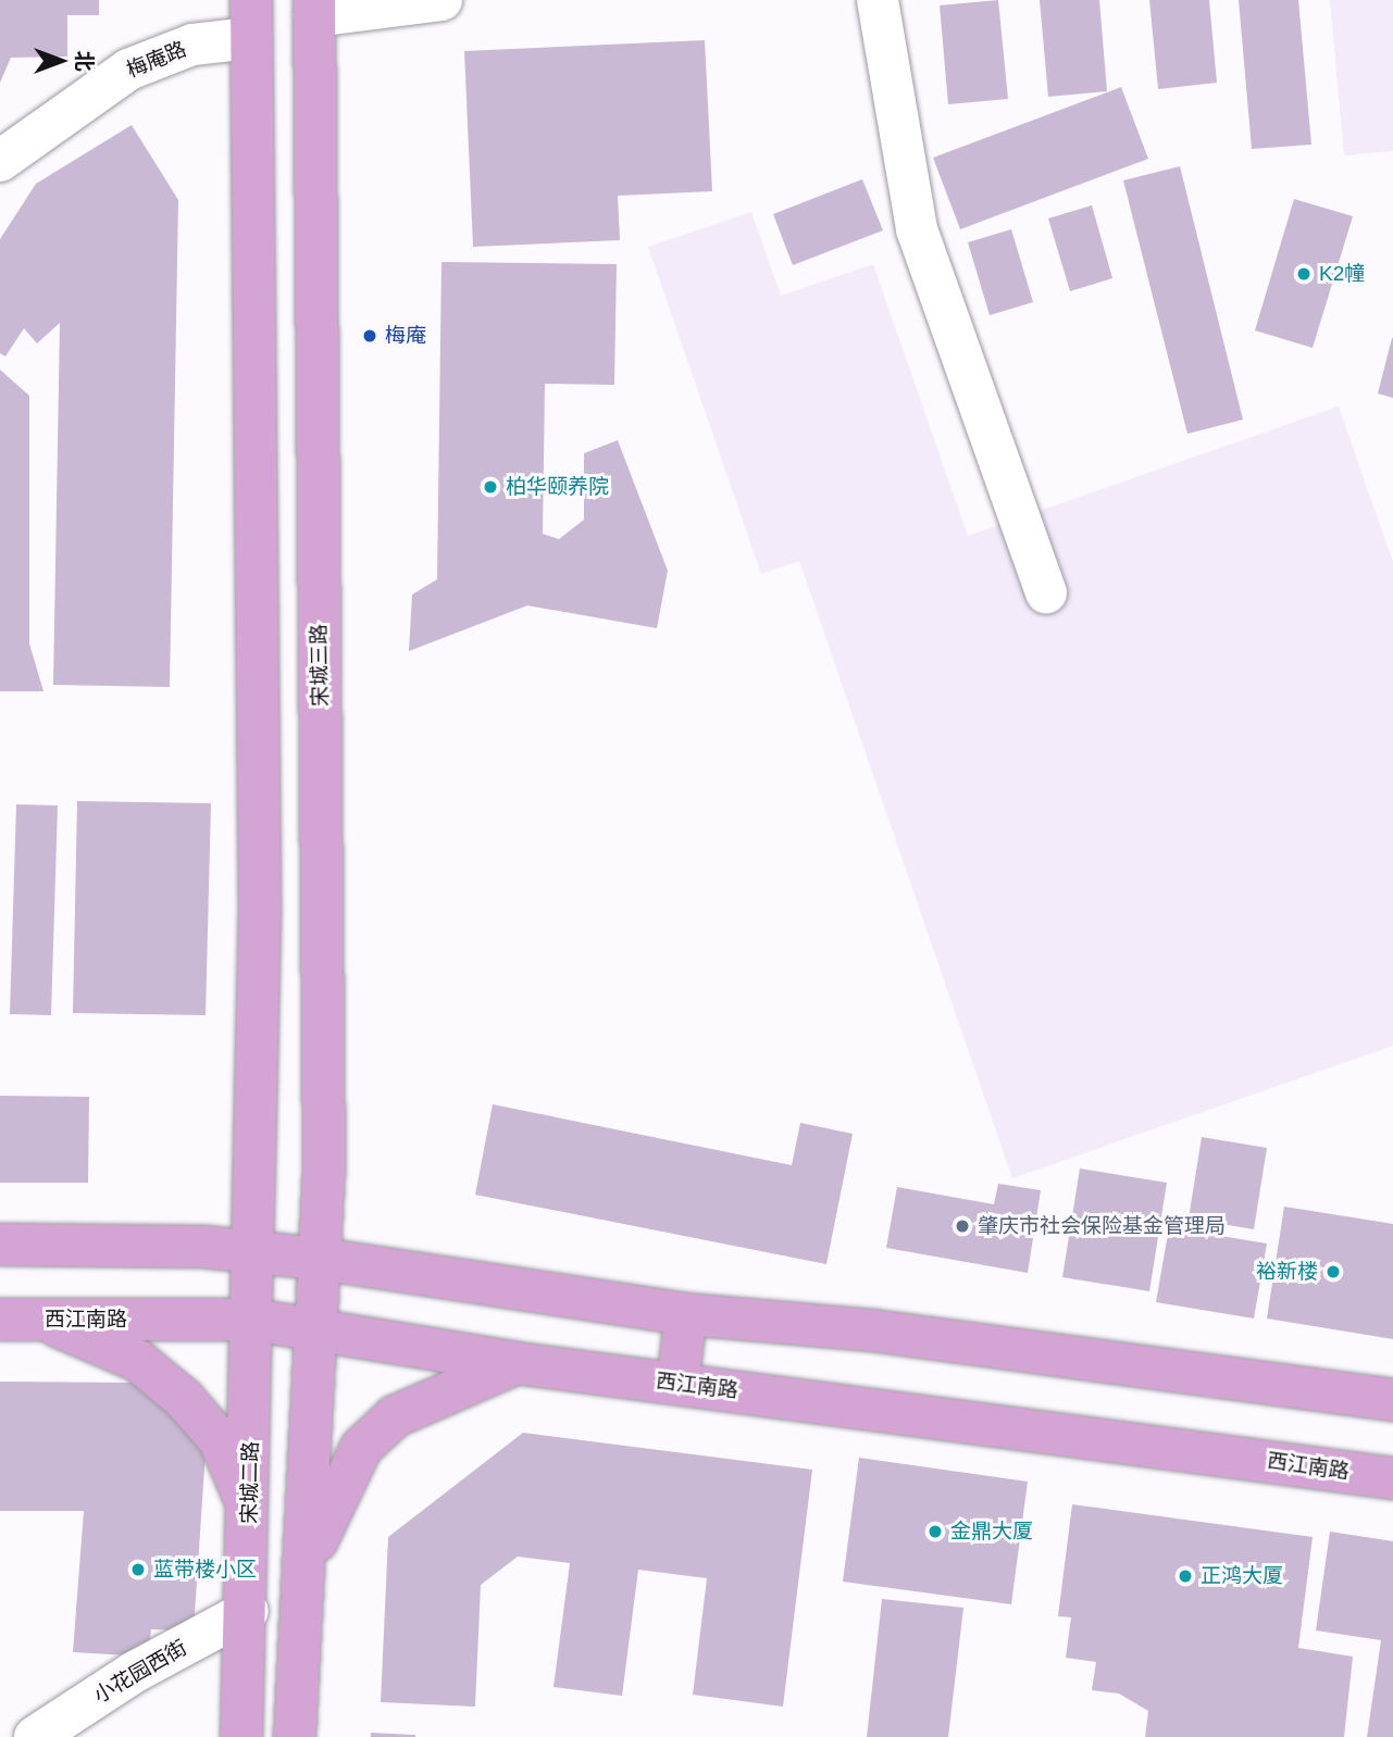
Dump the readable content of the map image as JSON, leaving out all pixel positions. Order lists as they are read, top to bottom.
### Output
{
  "streets": {
    "main road": ["宋城三路", "西江南路", "宋城二路"],
    "street": ["梅庵路", "小花园西街"]
  },
  "crossings": [
    ["宋城三路", "西江南路"],
    ["西江南路", "宋城二路"],
    ["宋城二路", "小花园西街"]
  ],
  "places": [
    "K2幢",
    "梅庵",
    "柏华颐养院",
    "肇庆市社会保险基金管理局",
    "裕新楼",
    "金鼎大厦",
    "蓝带楼小区",
    "正鸿大厦"
  ],
  "north": "right"
}
